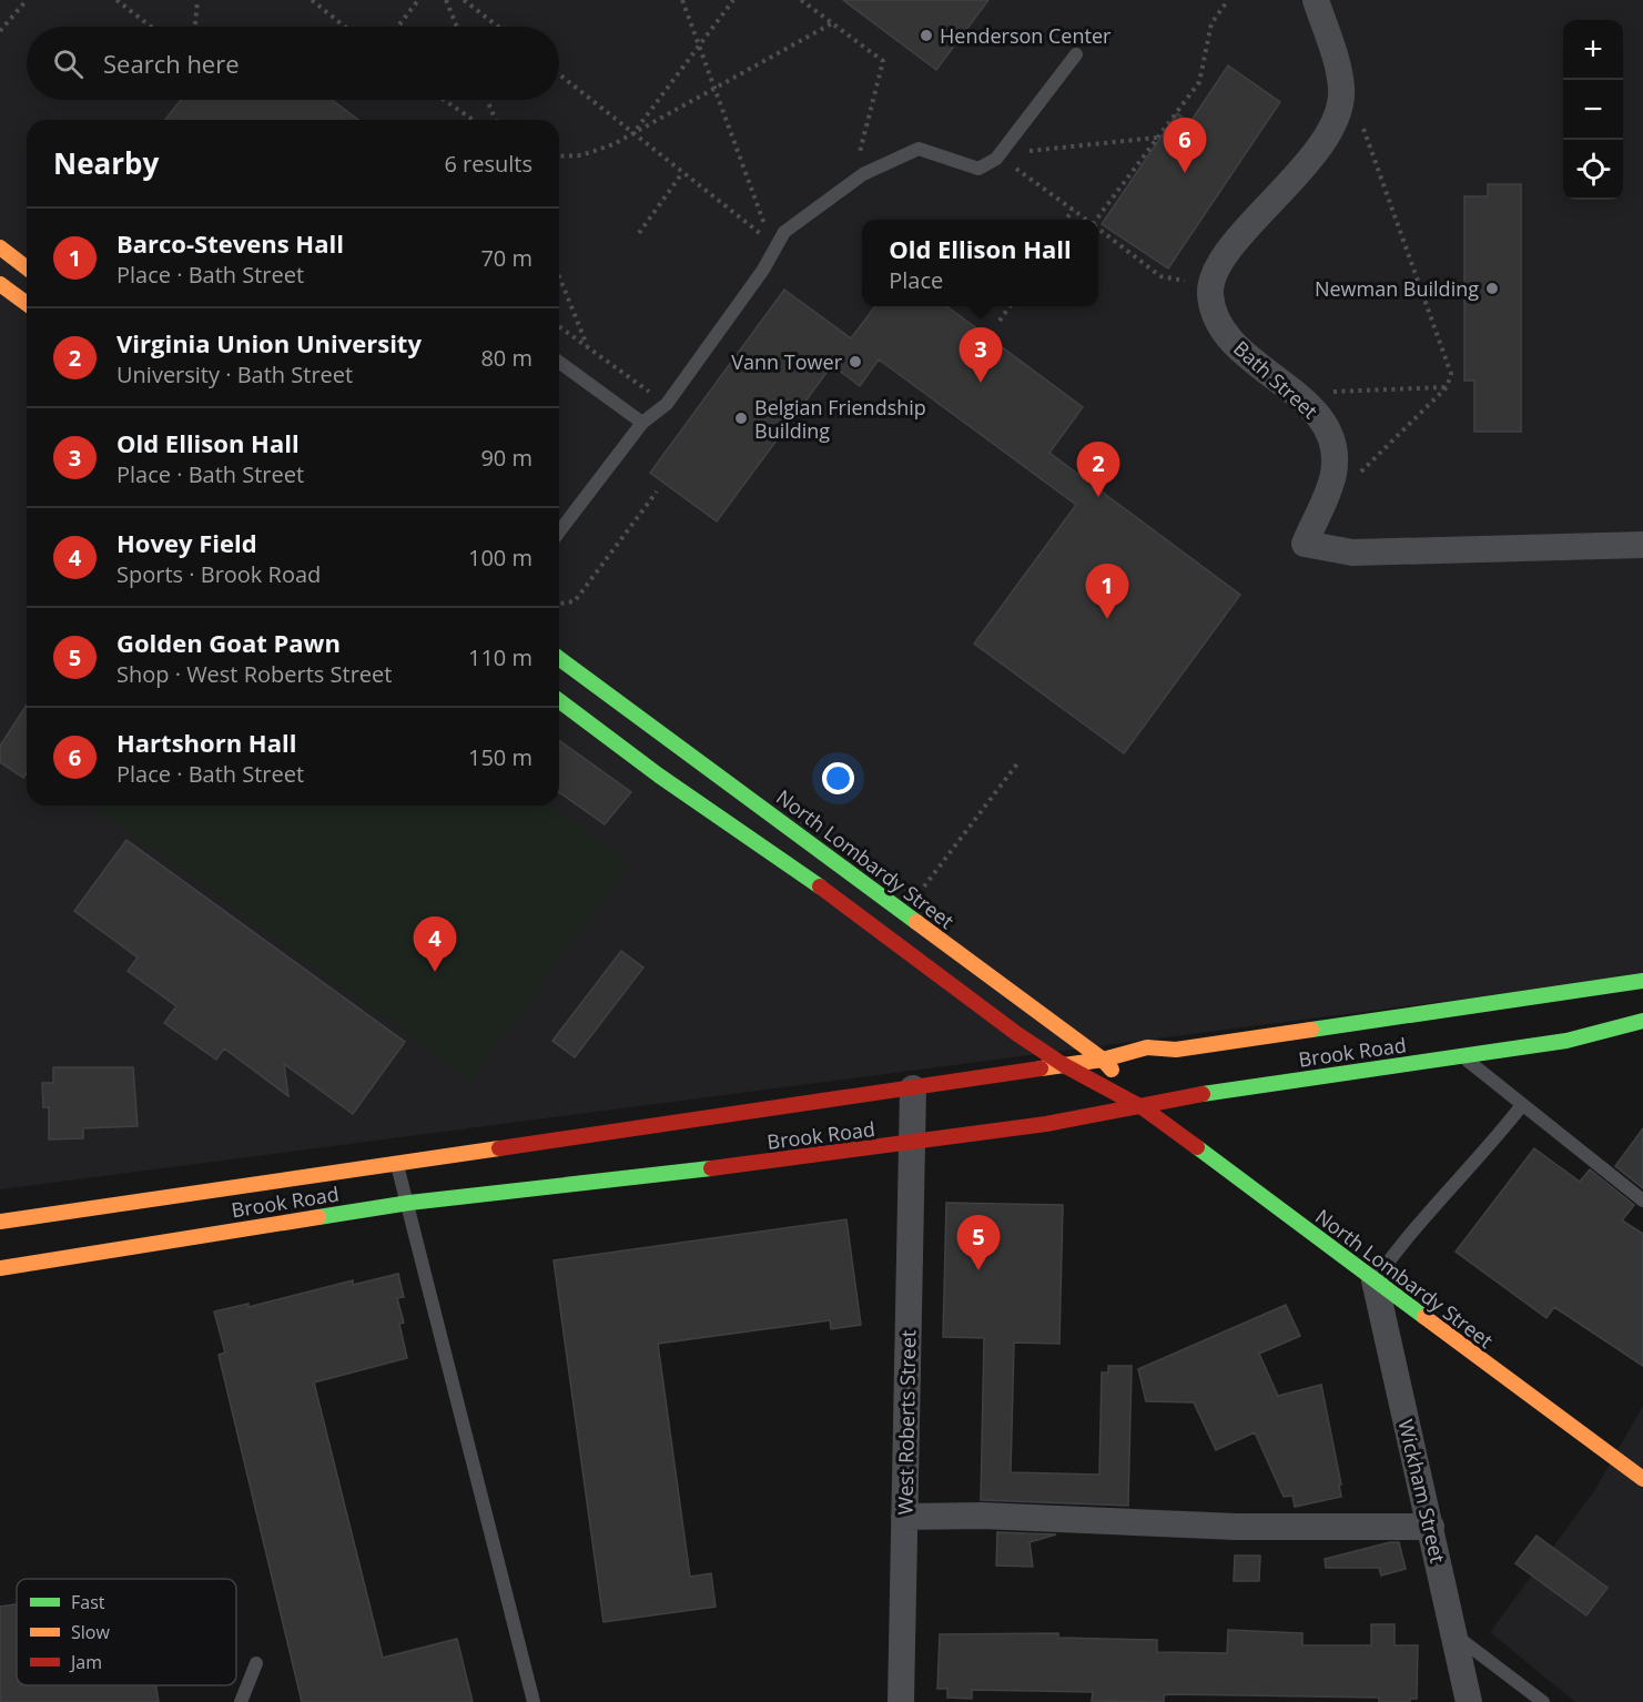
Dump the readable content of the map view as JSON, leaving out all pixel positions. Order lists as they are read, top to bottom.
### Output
{
  "streets": {
    "main road": ["North Lombardy Street", "Brook Road"],
    "street": ["Bath Street", "West Roberts Street", "Wickham Street"]
  },
  "crossings": [
    ["North Lombardy Street", "Brook Road"],
    ["North Lombardy Street", "Wickham Street"],
    ["Brook Road", "West Roberts Street"]
  ],
  "places": [
    "Henderson Center",
    "Newman Building",
    "Vann Tower",
    "Belgian Friendship Building"
  ],
  "legend": ["Fast", "Slow", "Jam"],
  "page": {
    "map_buttons": ["+", "−"],
    "search": "Search here",
    "pins": [
      "6",
      "3",
      "2",
      "1",
      "4",
      "5"
    ],
    "heading": ["Nearby", "6 results"],
    "list": [
      {
        "mark": "1",
        "name": "Barco-Stevens Hall",
        "note": "Place · Bath Street",
        "value": "70 m"
      },
      {
        "mark": "2",
        "name": "Virginia Union University",
        "note": "University · Bath Street",
        "value": "80 m"
      },
      {
        "mark": "3",
        "name": "Old Ellison Hall",
        "note": "Place · Bath Street",
        "value": "90 m"
      },
      {
        "mark": "4",
        "name": "Hovey Field",
        "note": "Sports · Brook Road",
        "value": "100 m"
      },
      {
        "mark": "5",
        "name": "Golden Goat Pawn",
        "note": "Shop · West Roberts Street",
        "value": "110 m"
      },
      {
        "mark": "6",
        "name": "Hartshorn Hall",
        "note": "Place · Bath Street",
        "value": "150 m"
      }
    ],
    "popup": ["Old Ellison Hall", "Place"]
  }
}
